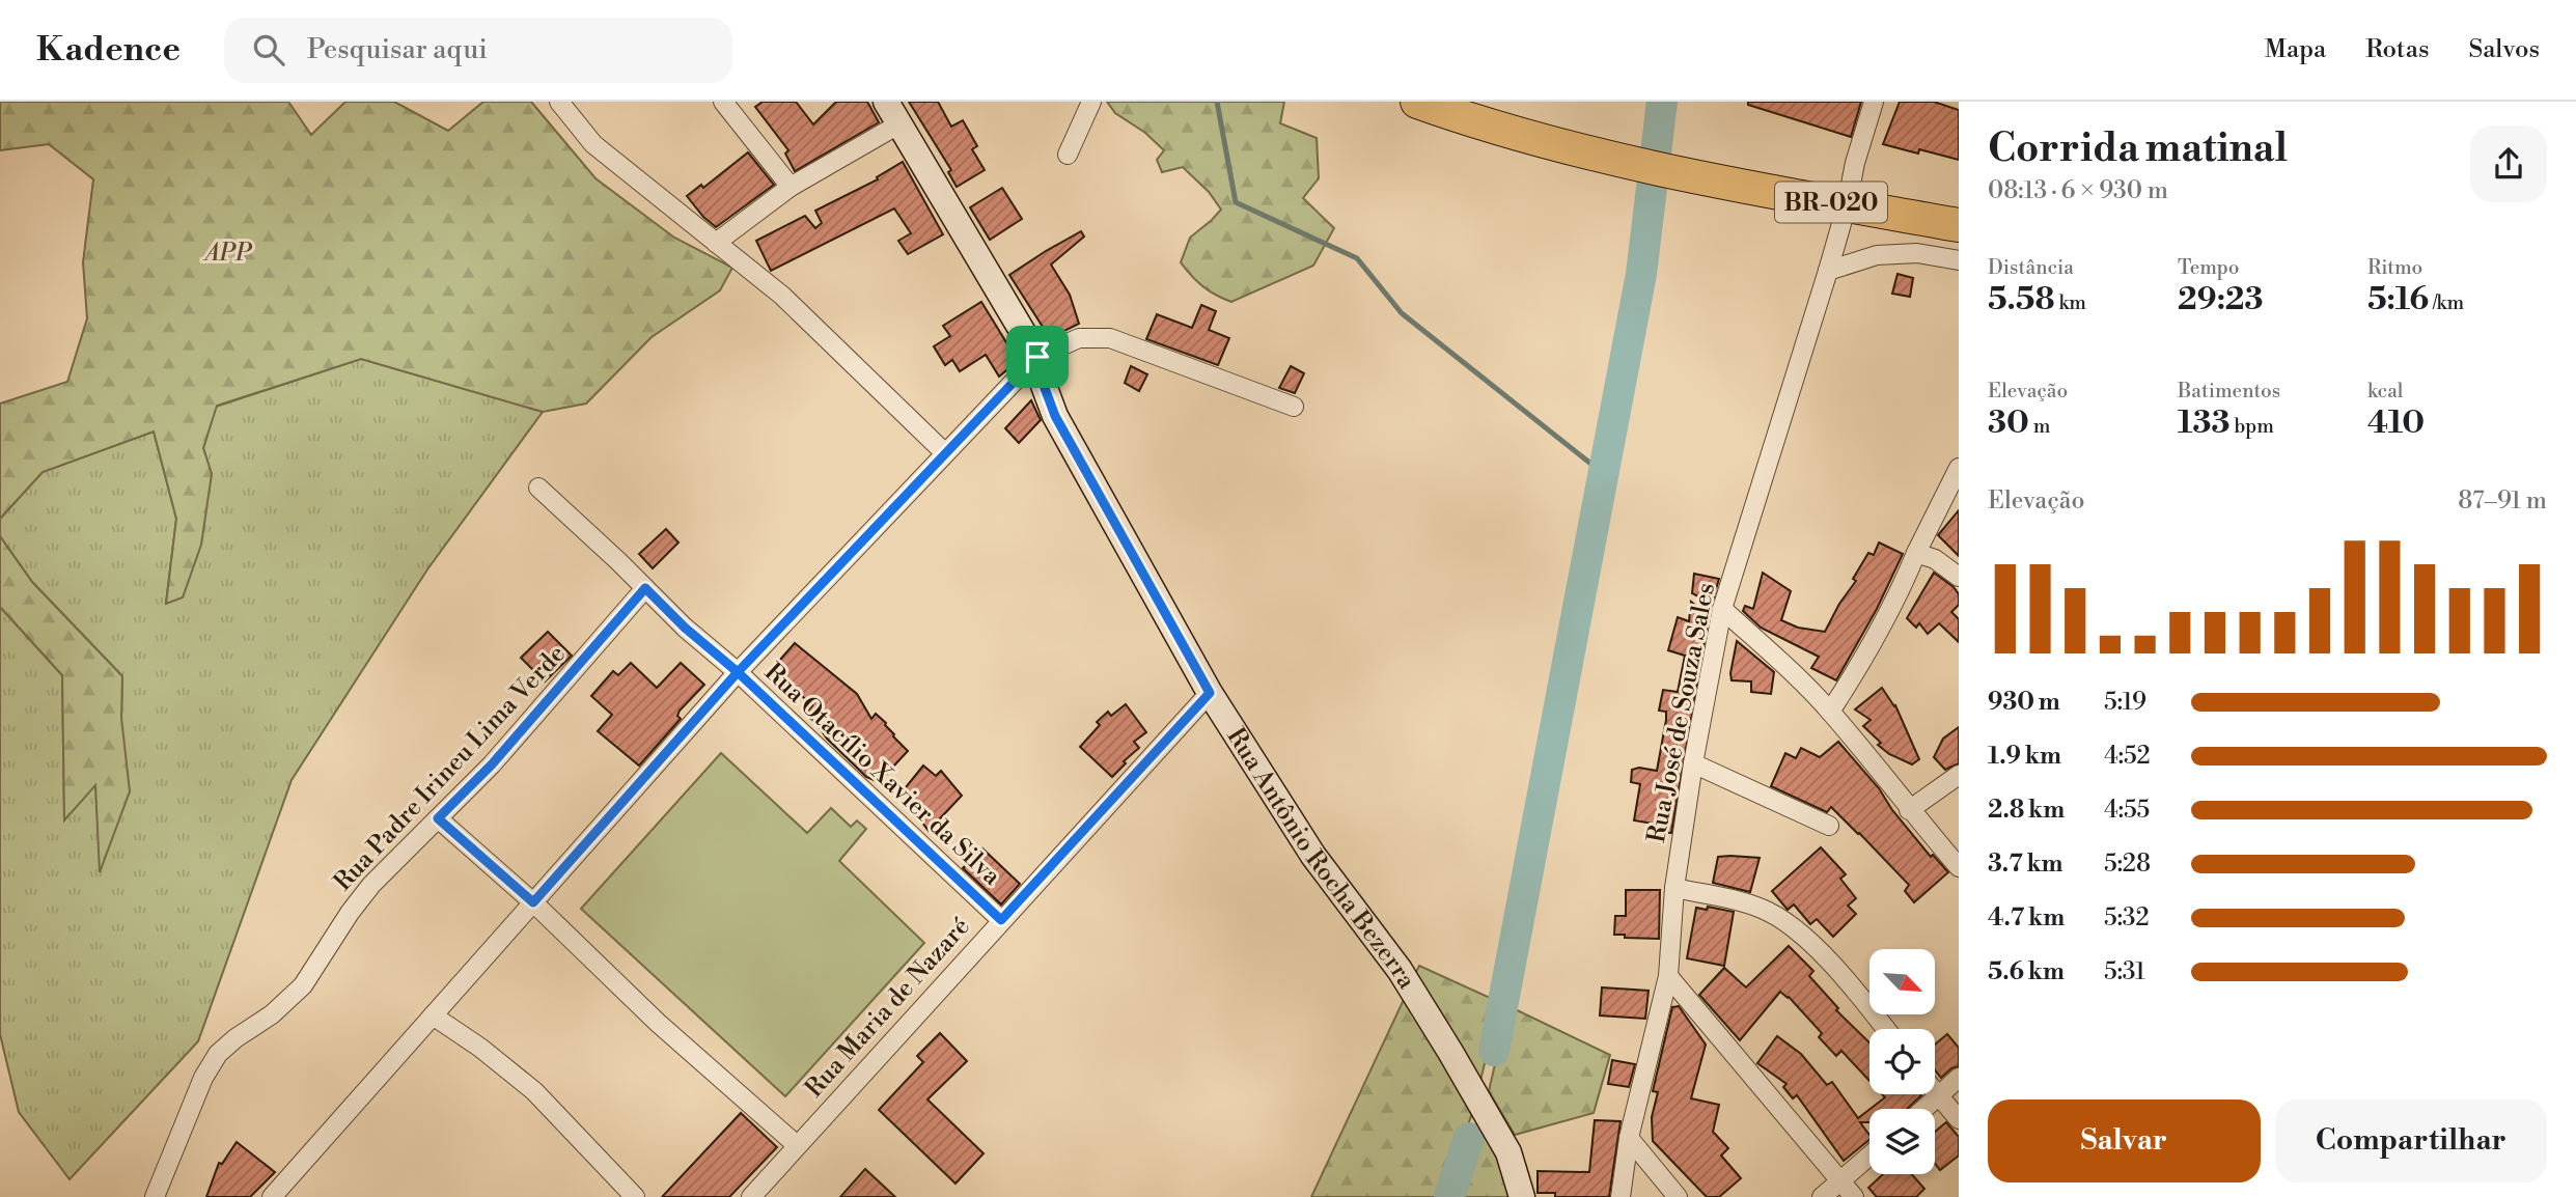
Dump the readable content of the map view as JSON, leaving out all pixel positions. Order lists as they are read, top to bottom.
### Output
{
  "streets": {
    "highway": ["BR-020"],
    "street": [
      "Rua José de Souza Sales",
      "Rua Padre Irineu Lima Verde",
      "Rua Otacílio Xavier da Silva",
      "Rua Antônio Rocha Bezerra",
      "Rua Maria de Nazaré"
    ]
  },
  "crossings": [
    ["BR-020", "Rua José de Souza Sales"],
    ["Rua Padre Irineu Lima Verde", "Rua Otacílio Xavier da Silva"],
    ["Rua Otacílio Xavier da Silva", "Rua Maria de Nazaré"],
    ["Rua Antônio Rocha Bezerra", "Rua Maria de Nazaré"]
  ],
  "parks": ["APP"],
  "north": "bottom right",
  "page": {
    "header": "Kadence",
    "search": "Pesquisar aqui",
    "nav": ["Mapa", "Rotas", "Salvos"],
    "heading": ["Corrida matinal", "08:13 · 6 × 930 m"],
    "stats": [
      ["Distância", "5.58 km"],
      ["Tempo", "29:23"],
      ["Ritmo", "5:16 /km"],
      ["Elevação", "30 m"],
      ["Batimentos", "133 bpm"],
      ["kcal", "410"]
    ],
    "chart": ["Elevação", "87–91 m"],
    "list": [
      {
        "name": "930 m",
        "note": "5:19"
      },
      {
        "name": "1.9 km",
        "note": "4:52"
      },
      {
        "name": "2.8 km",
        "note": "4:55"
      },
      {
        "name": "3.7 km",
        "note": "5:28"
      },
      {
        "name": "4.7 km",
        "note": "5:32"
      },
      {
        "name": "5.6 km",
        "note": "5:31"
      }
    ],
    "buttons": ["Salvar", "Compartilhar"]
  }
}
